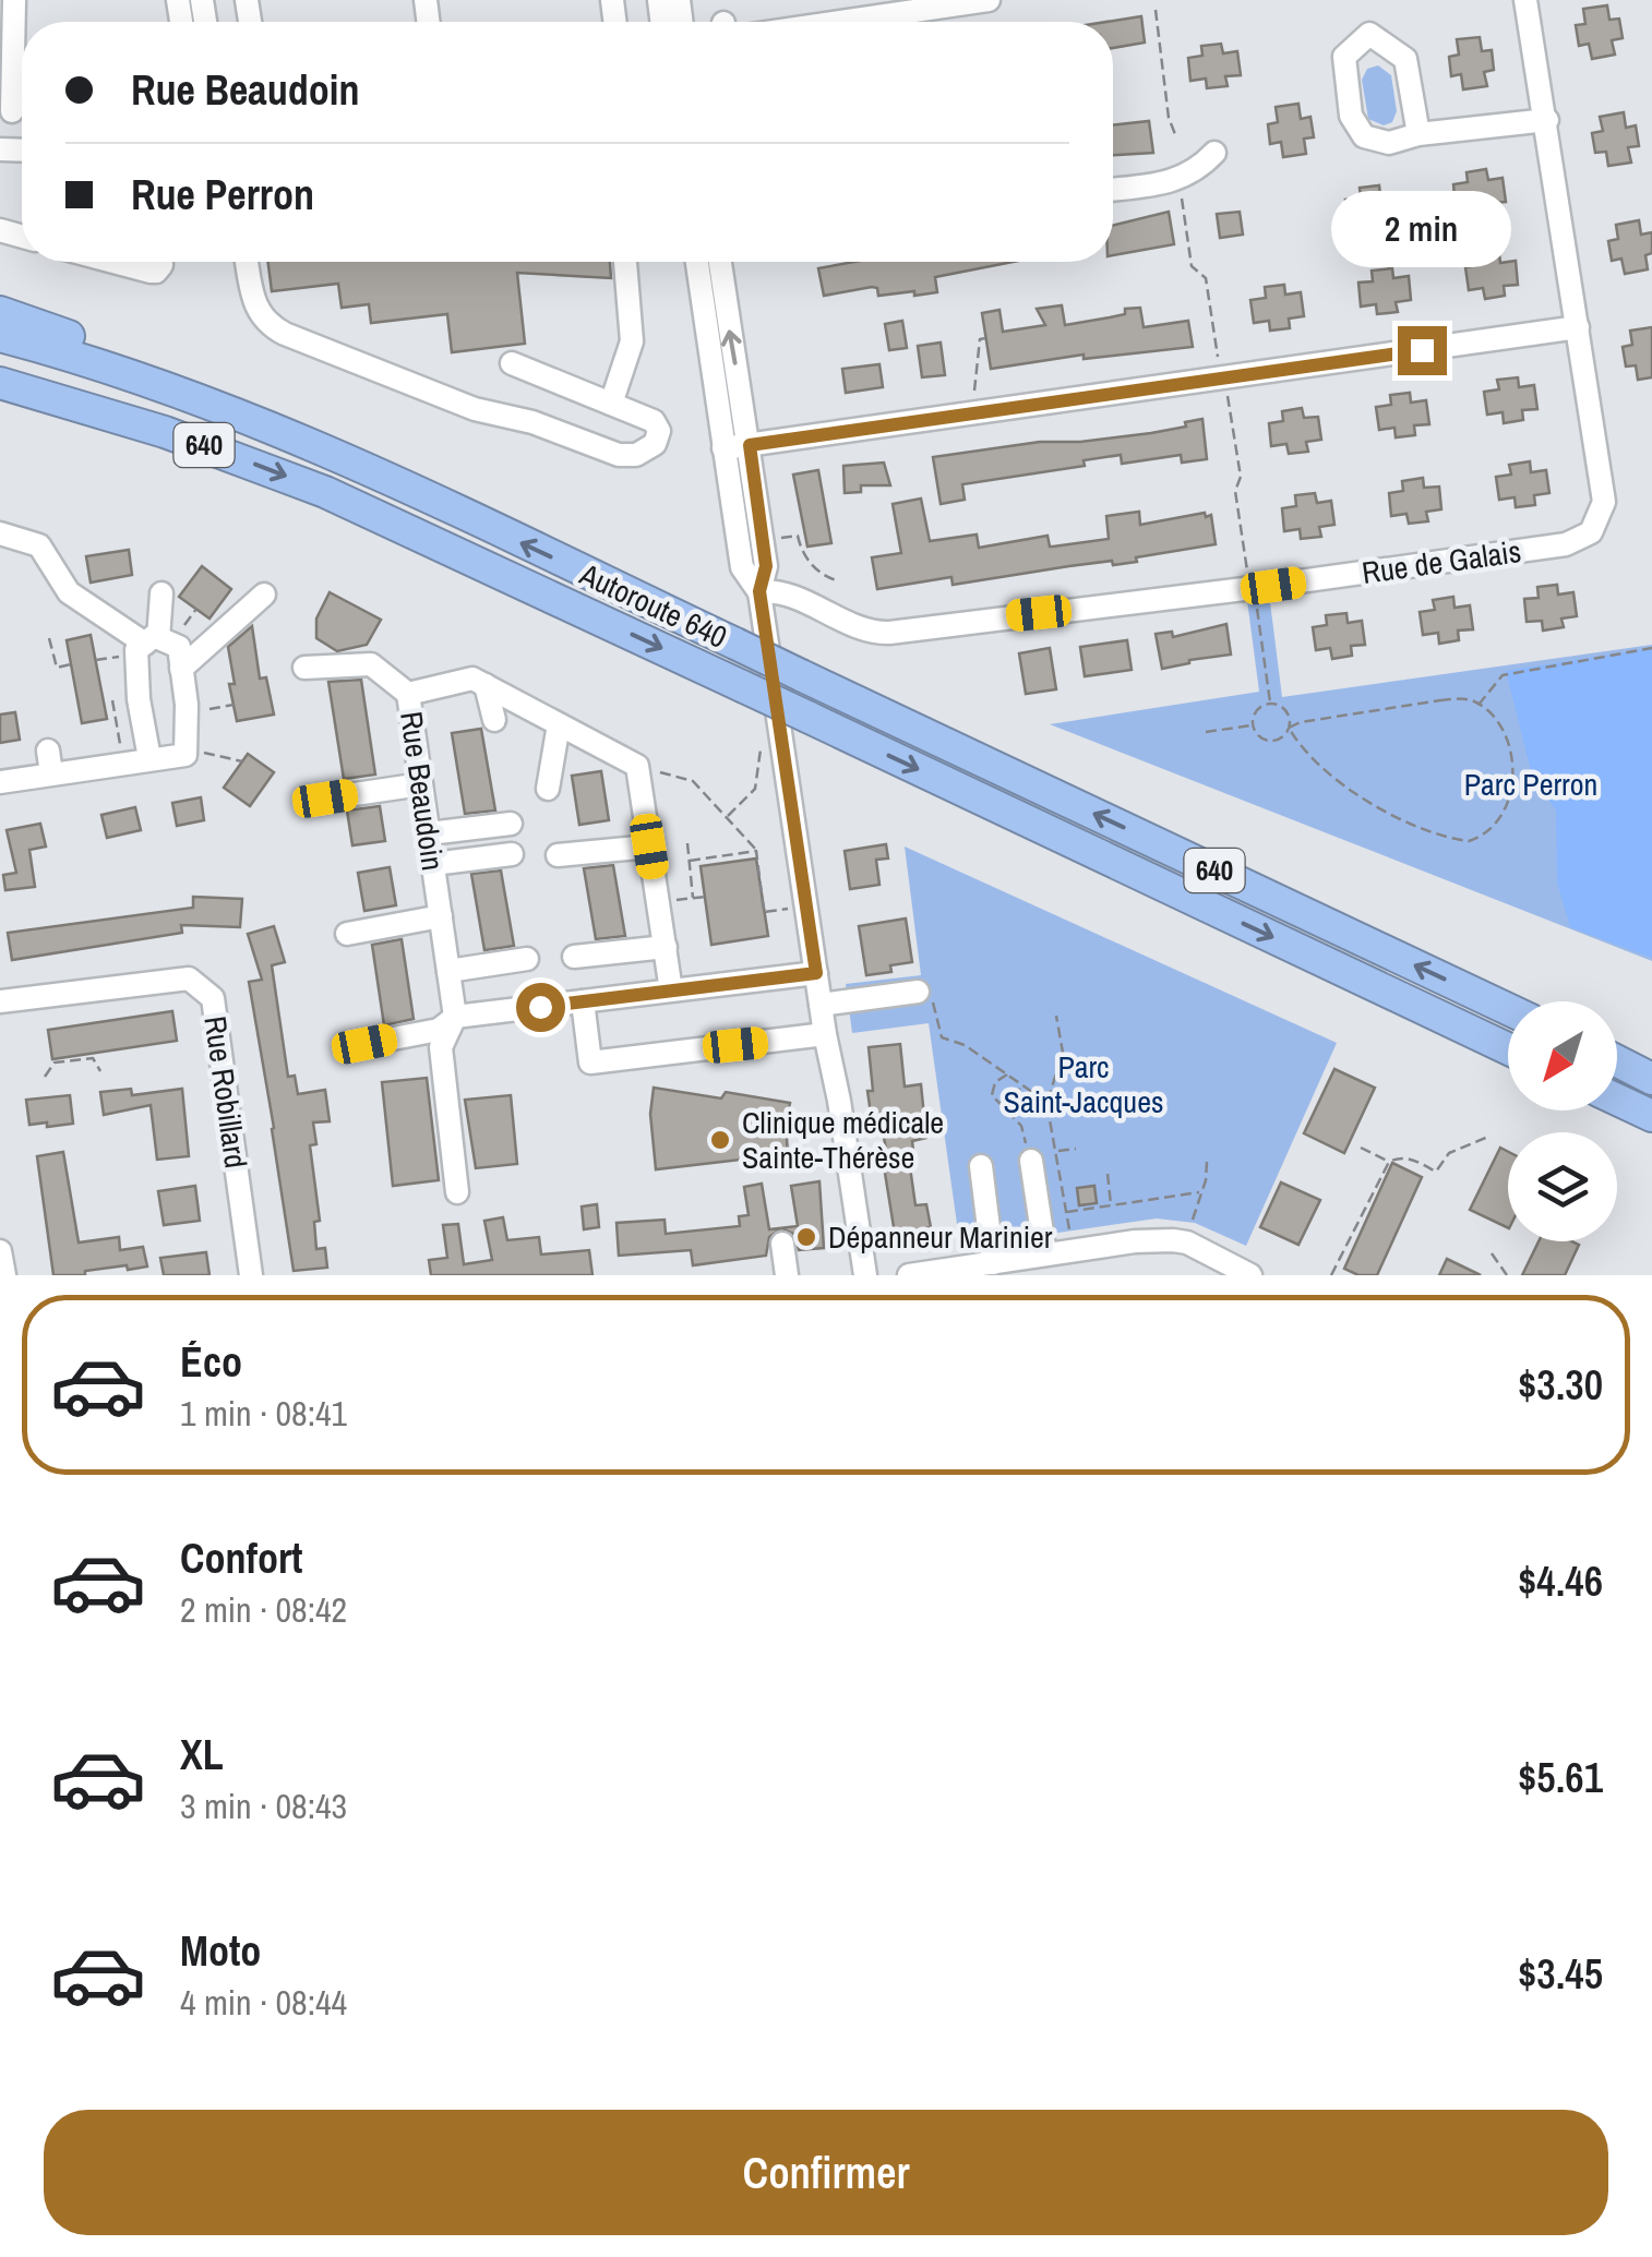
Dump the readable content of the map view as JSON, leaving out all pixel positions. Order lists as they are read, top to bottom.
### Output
{
  "streets": {
    "highway": ["640", "Autoroute 640"],
    "street": ["Rue de Galais", "Rue Beaudoin", "Rue Robillard"]
  },
  "parks": ["Parc Perron", "Parc Saint-Jacques"],
  "places": ["Clinique médicale Sainte-Thérèse", "Dépanneur Marinier"],
  "north": "bottom left",
  "page": {
    "banner": ["Rue Beaudoin", "Rue Perron"],
    "bubble": "2 min",
    "list": [
      {
        "name": "Éco",
        "note": "1 min · 08:41",
        "value": "$3.30"
      },
      {
        "name": "Confort",
        "note": "2 min · 08:42",
        "value": "$4.46"
      },
      {
        "name": "XL",
        "note": "3 min · 08:43",
        "value": "$5.61"
      },
      {
        "name": "Moto",
        "note": "4 min · 08:44",
        "value": "$3.45"
      }
    ],
    "buttons": "Confirmer"
  }
}
